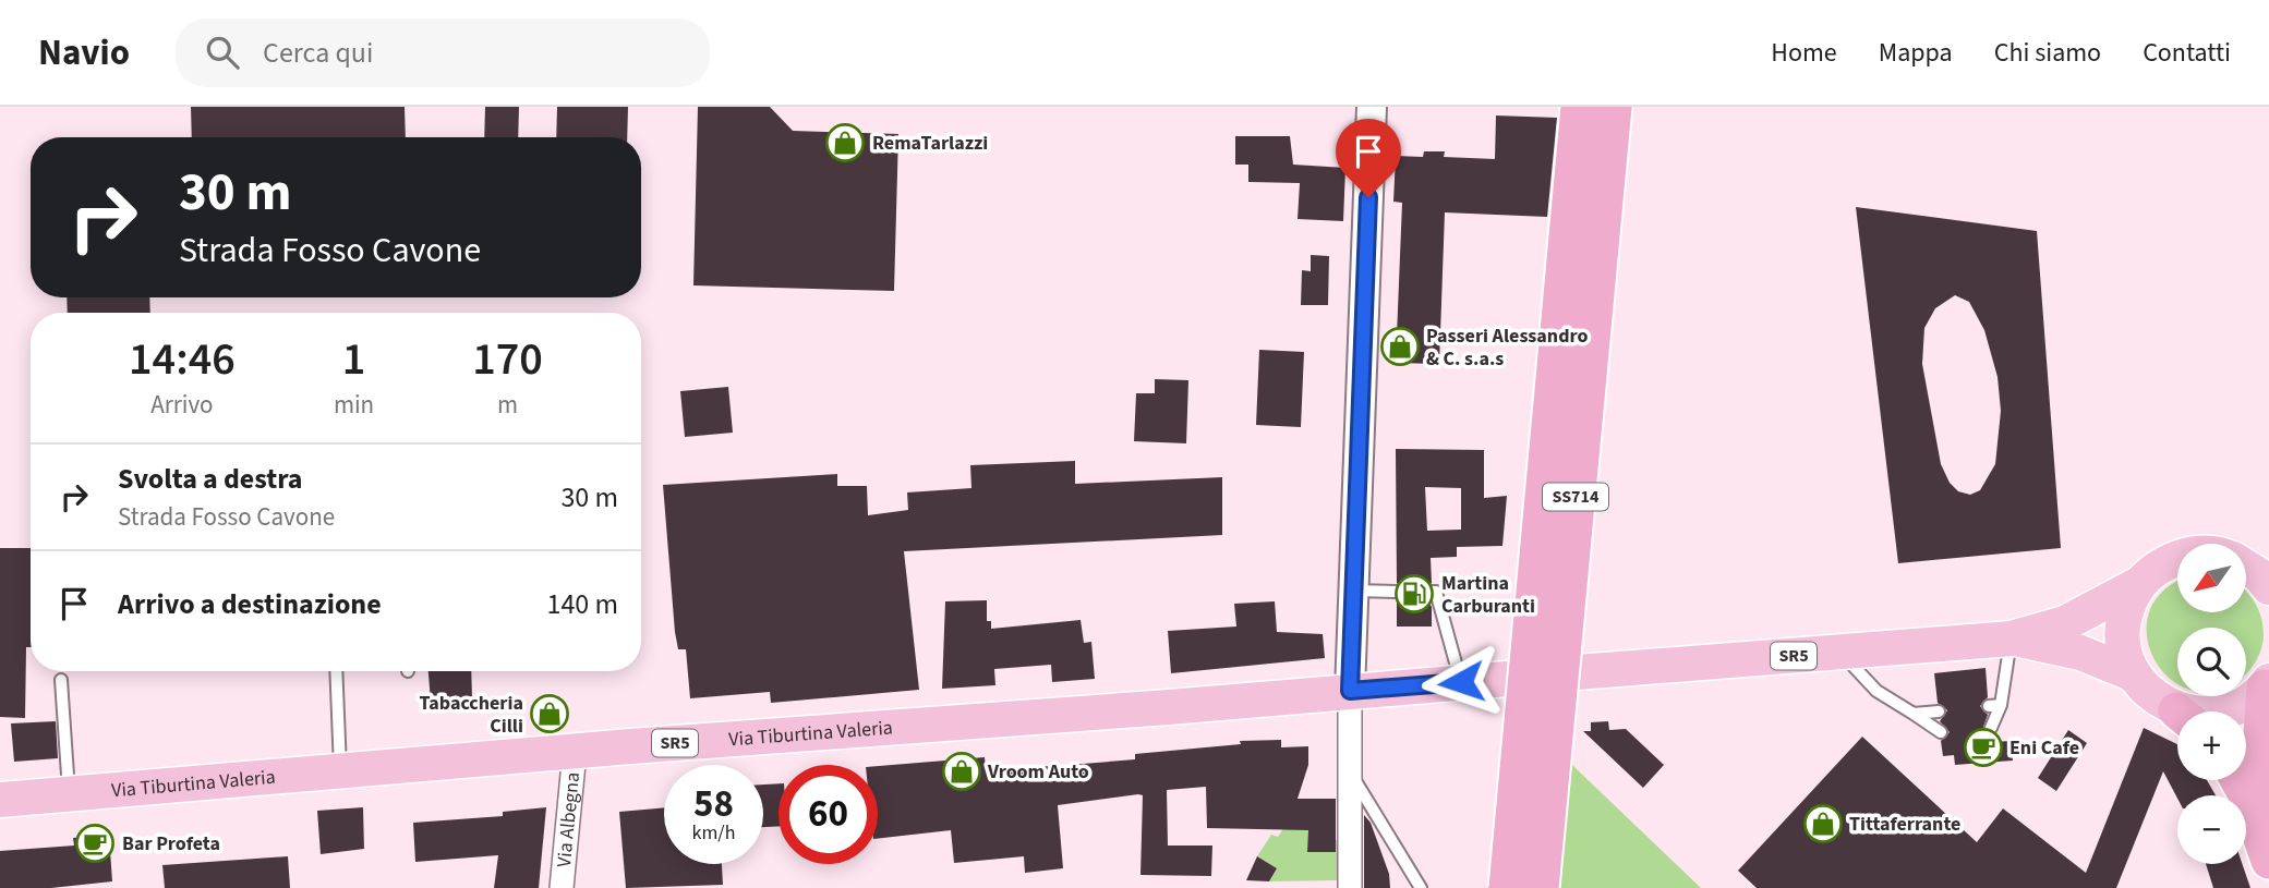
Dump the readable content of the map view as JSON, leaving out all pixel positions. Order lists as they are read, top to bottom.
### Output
{
  "streets": {
    "highway": ["SS714"],
    "main road": ["SR5", "Via Tiburtina Valeria"],
    "street": ["Via Albegna"]
  },
  "crossings": [
    ["Via Tiburtina Valeria", "Via Albegna"]
  ],
  "places": {
    "shop": [
      "RemaTarlazzi",
      "Passeri Alessandro & C. s.a.s",
      "Tabaccheria Cilli",
      "Vroom Auto",
      "Tittaferrante"
    ],
    "fuel station": ["Martina Carburanti"],
    "cafe": ["Eni Cafe", "Bar Profeta"]
  },
  "north": "bottom left",
  "page": {
    "header": "Navio",
    "search": "Cerca qui",
    "nav": [
      "Home",
      "Mappa",
      "Chi siamo",
      "Contatti"
    ],
    "turn": ["30 m", "Strada Fosso Cavone"],
    "eta": [
      "14:46",
      "Arrivo",
      "1",
      "min",
      "170",
      "m"
    ],
    "list": [
      {
        "name": "Svolta a destra",
        "note": "Strada Fosso Cavone",
        "value": "30 m"
      },
      {
        "name": "Arrivo a destinazione",
        "value": "140 m"
      }
    ],
    "map_buttons": ["+", "−"],
    "speed": "58 km/h",
    "limit": "60"
  }
}
